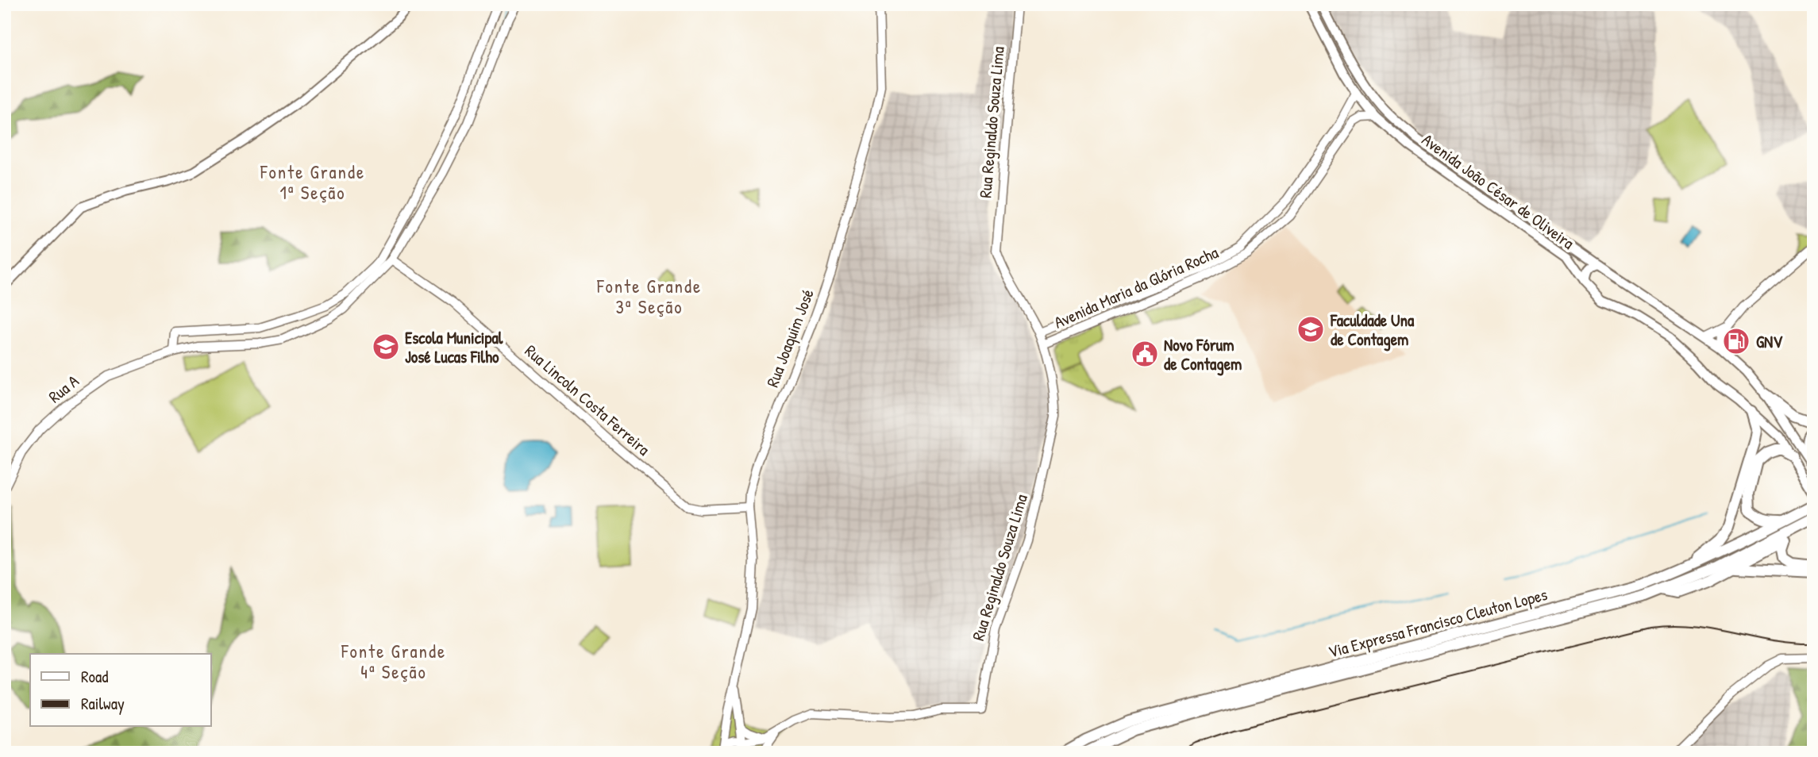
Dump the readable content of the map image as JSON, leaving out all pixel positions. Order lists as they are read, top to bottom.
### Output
{
  "streets": {
    "highway": ["Via Expressa Francisco Cleuton Lopes"],
    "main road": ["Avenida João César de Oliveira"],
    "street": [
      "Rua Reginaldo Souza Lima",
      "Avenida Maria da Glória Rocha",
      "Rua Joaquim José",
      "Rua A",
      "Rua Lincoln Costa Ferreira"
    ]
  },
  "crossings": [
    ["Rua Reginaldo Souza Lima", "Avenida Maria da Glória Rocha"],
    ["Avenida João César de Oliveira", "Avenida Maria da Glória Rocha"],
    ["Rua Joaquim José", "Rua Lincoln Costa Ferreira"],
    ["Rua A", "Rua Lincoln Costa Ferreira"]
  ],
  "districts": ["Fonte Grande 1ª Seção", "Fonte Grande 3ª Seção", "Fonte Grande 4ª Seção"],
  "places": {
    "school or university": ["Faculdade Una de Contagem", "Escola Municipal José Lucas Filho"],
    "fuel station": ["GNV"],
    "public building": ["Novo Fórum de Contagem"]
  },
  "legend": ["Road", "Railway"]
}
